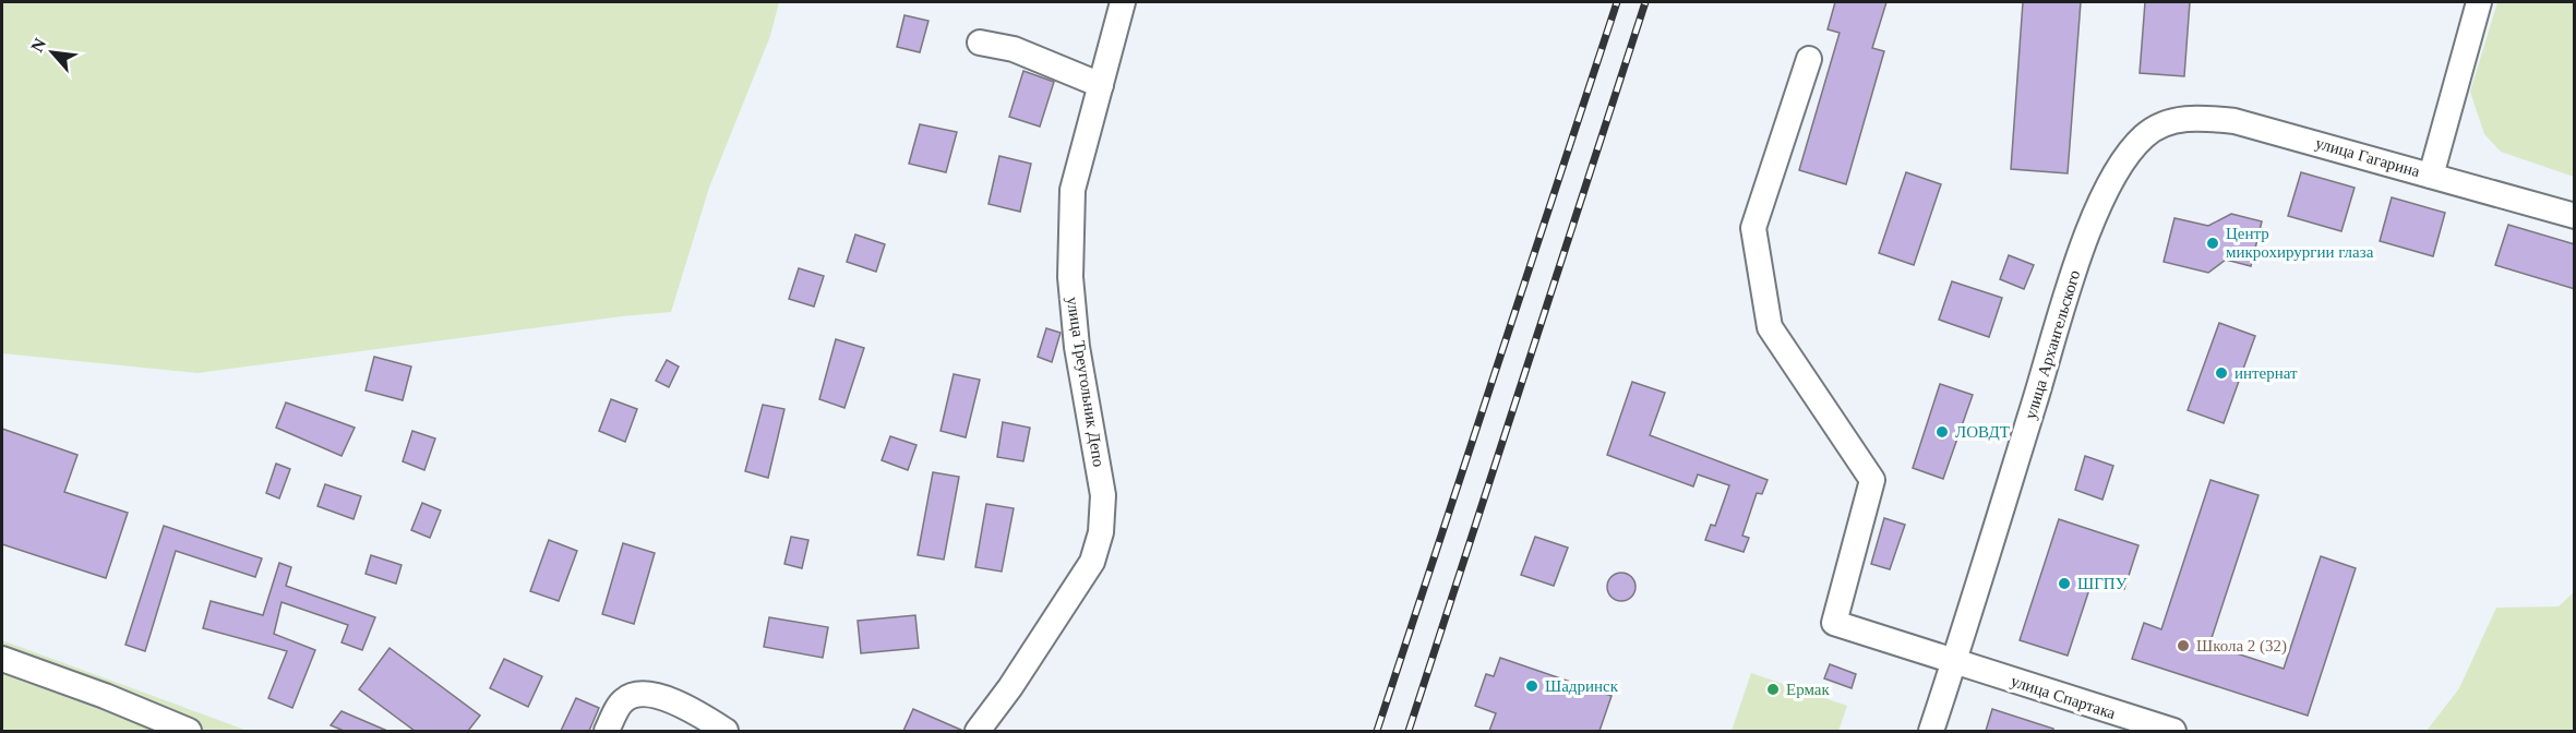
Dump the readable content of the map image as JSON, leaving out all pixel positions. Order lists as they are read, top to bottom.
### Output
{
  "streets": {
    "street": [
      "улица Гагарина",
      "улица Архангельского",
      "улица Треугольник Депо",
      "улица Спартака"
    ]
  },
  "crossings": [
    ["улица Гагарина", "улица Архангельского"],
    ["улица Архангельского", "улица Спартака"]
  ],
  "places": [
    "Центр микрохирургии глаза",
    "интернат",
    "ЛОВДТ",
    "ШГПУ",
    "Школа 2 (32)",
    "Шадринск",
    "Ермак"
  ],
  "north": "top left"
}
